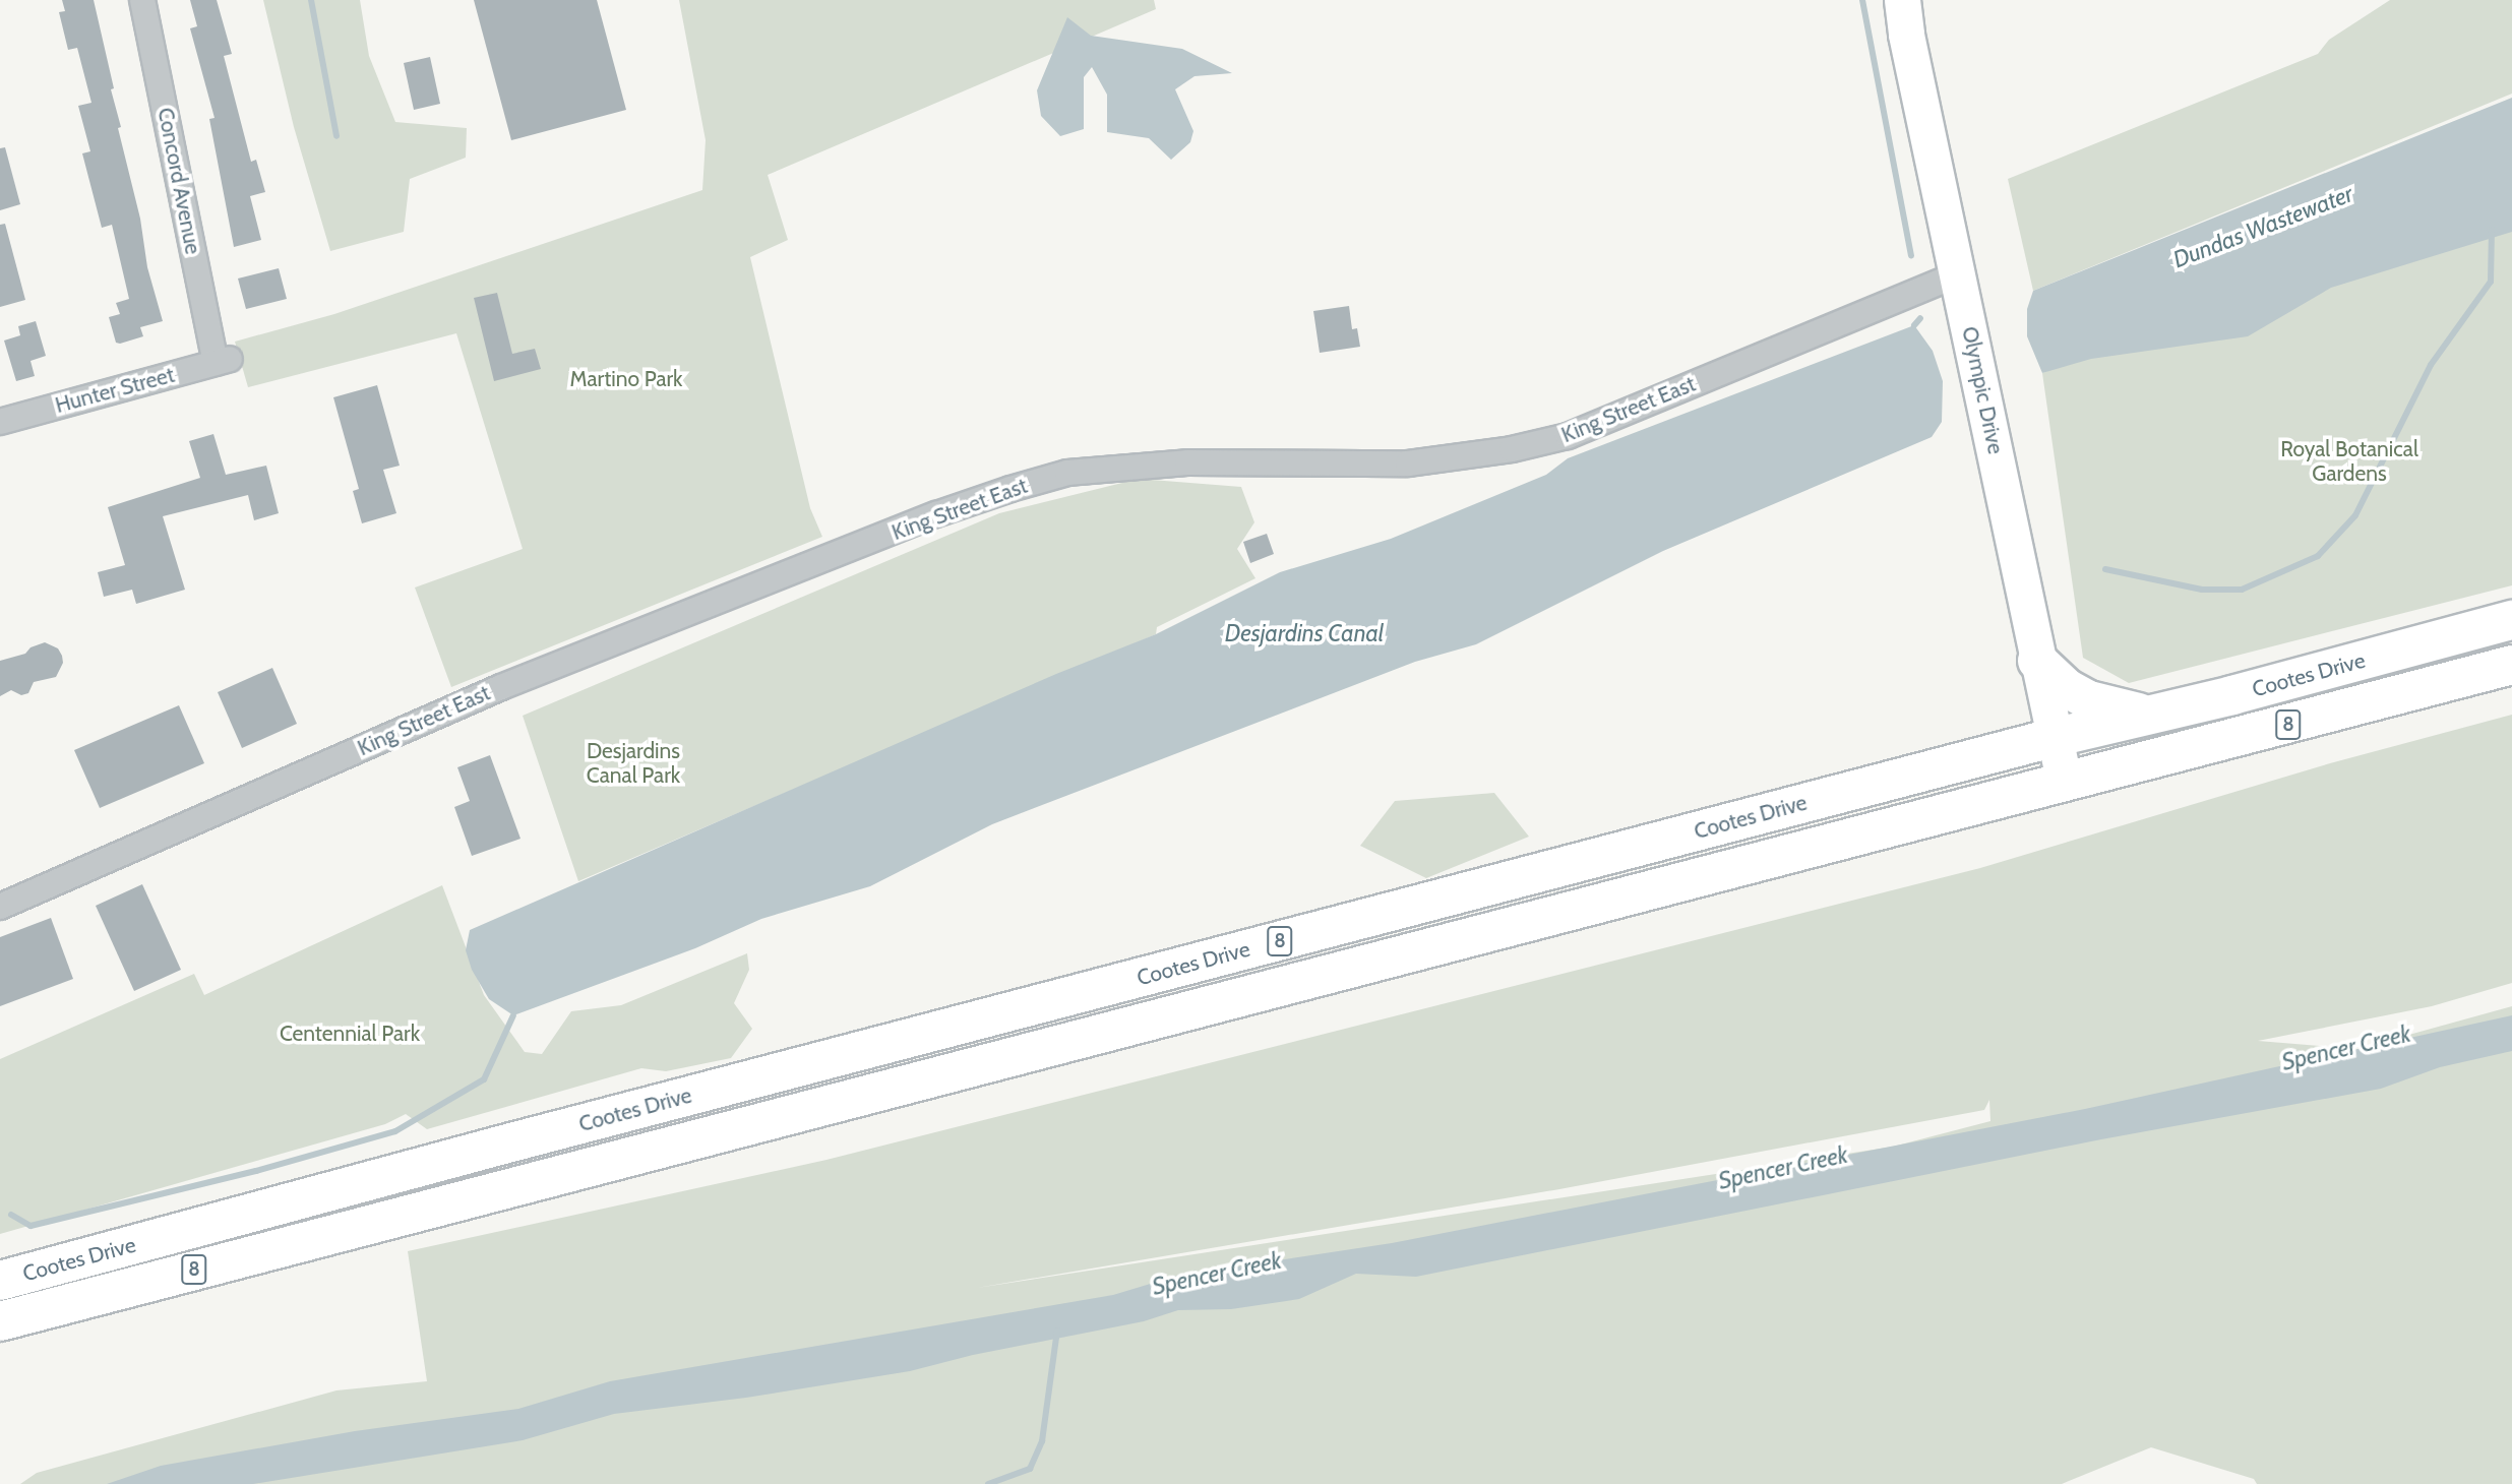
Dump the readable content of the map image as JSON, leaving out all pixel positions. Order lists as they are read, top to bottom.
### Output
{
  "streets": {
    "main road": ["Olympic Drive", "Cootes Drive", "8"],
    "street": ["Concord Avenue", "Hunter Street", "King Street East"]
  },
  "crossings": [
    ["Concord Avenue", "Hunter Street"],
    ["Olympic Drive", "King Street East"],
    ["Olympic Drive", "Cootes Drive"]
  ],
  "water": ["Dundas Wastewater", "Desjardins Canal", "Spencer Creek"],
  "parks": [
    "Martino Park",
    "Royal Botanical Gardens",
    "Desjardins Canal Park",
    "Centennial Park"
  ]
}
